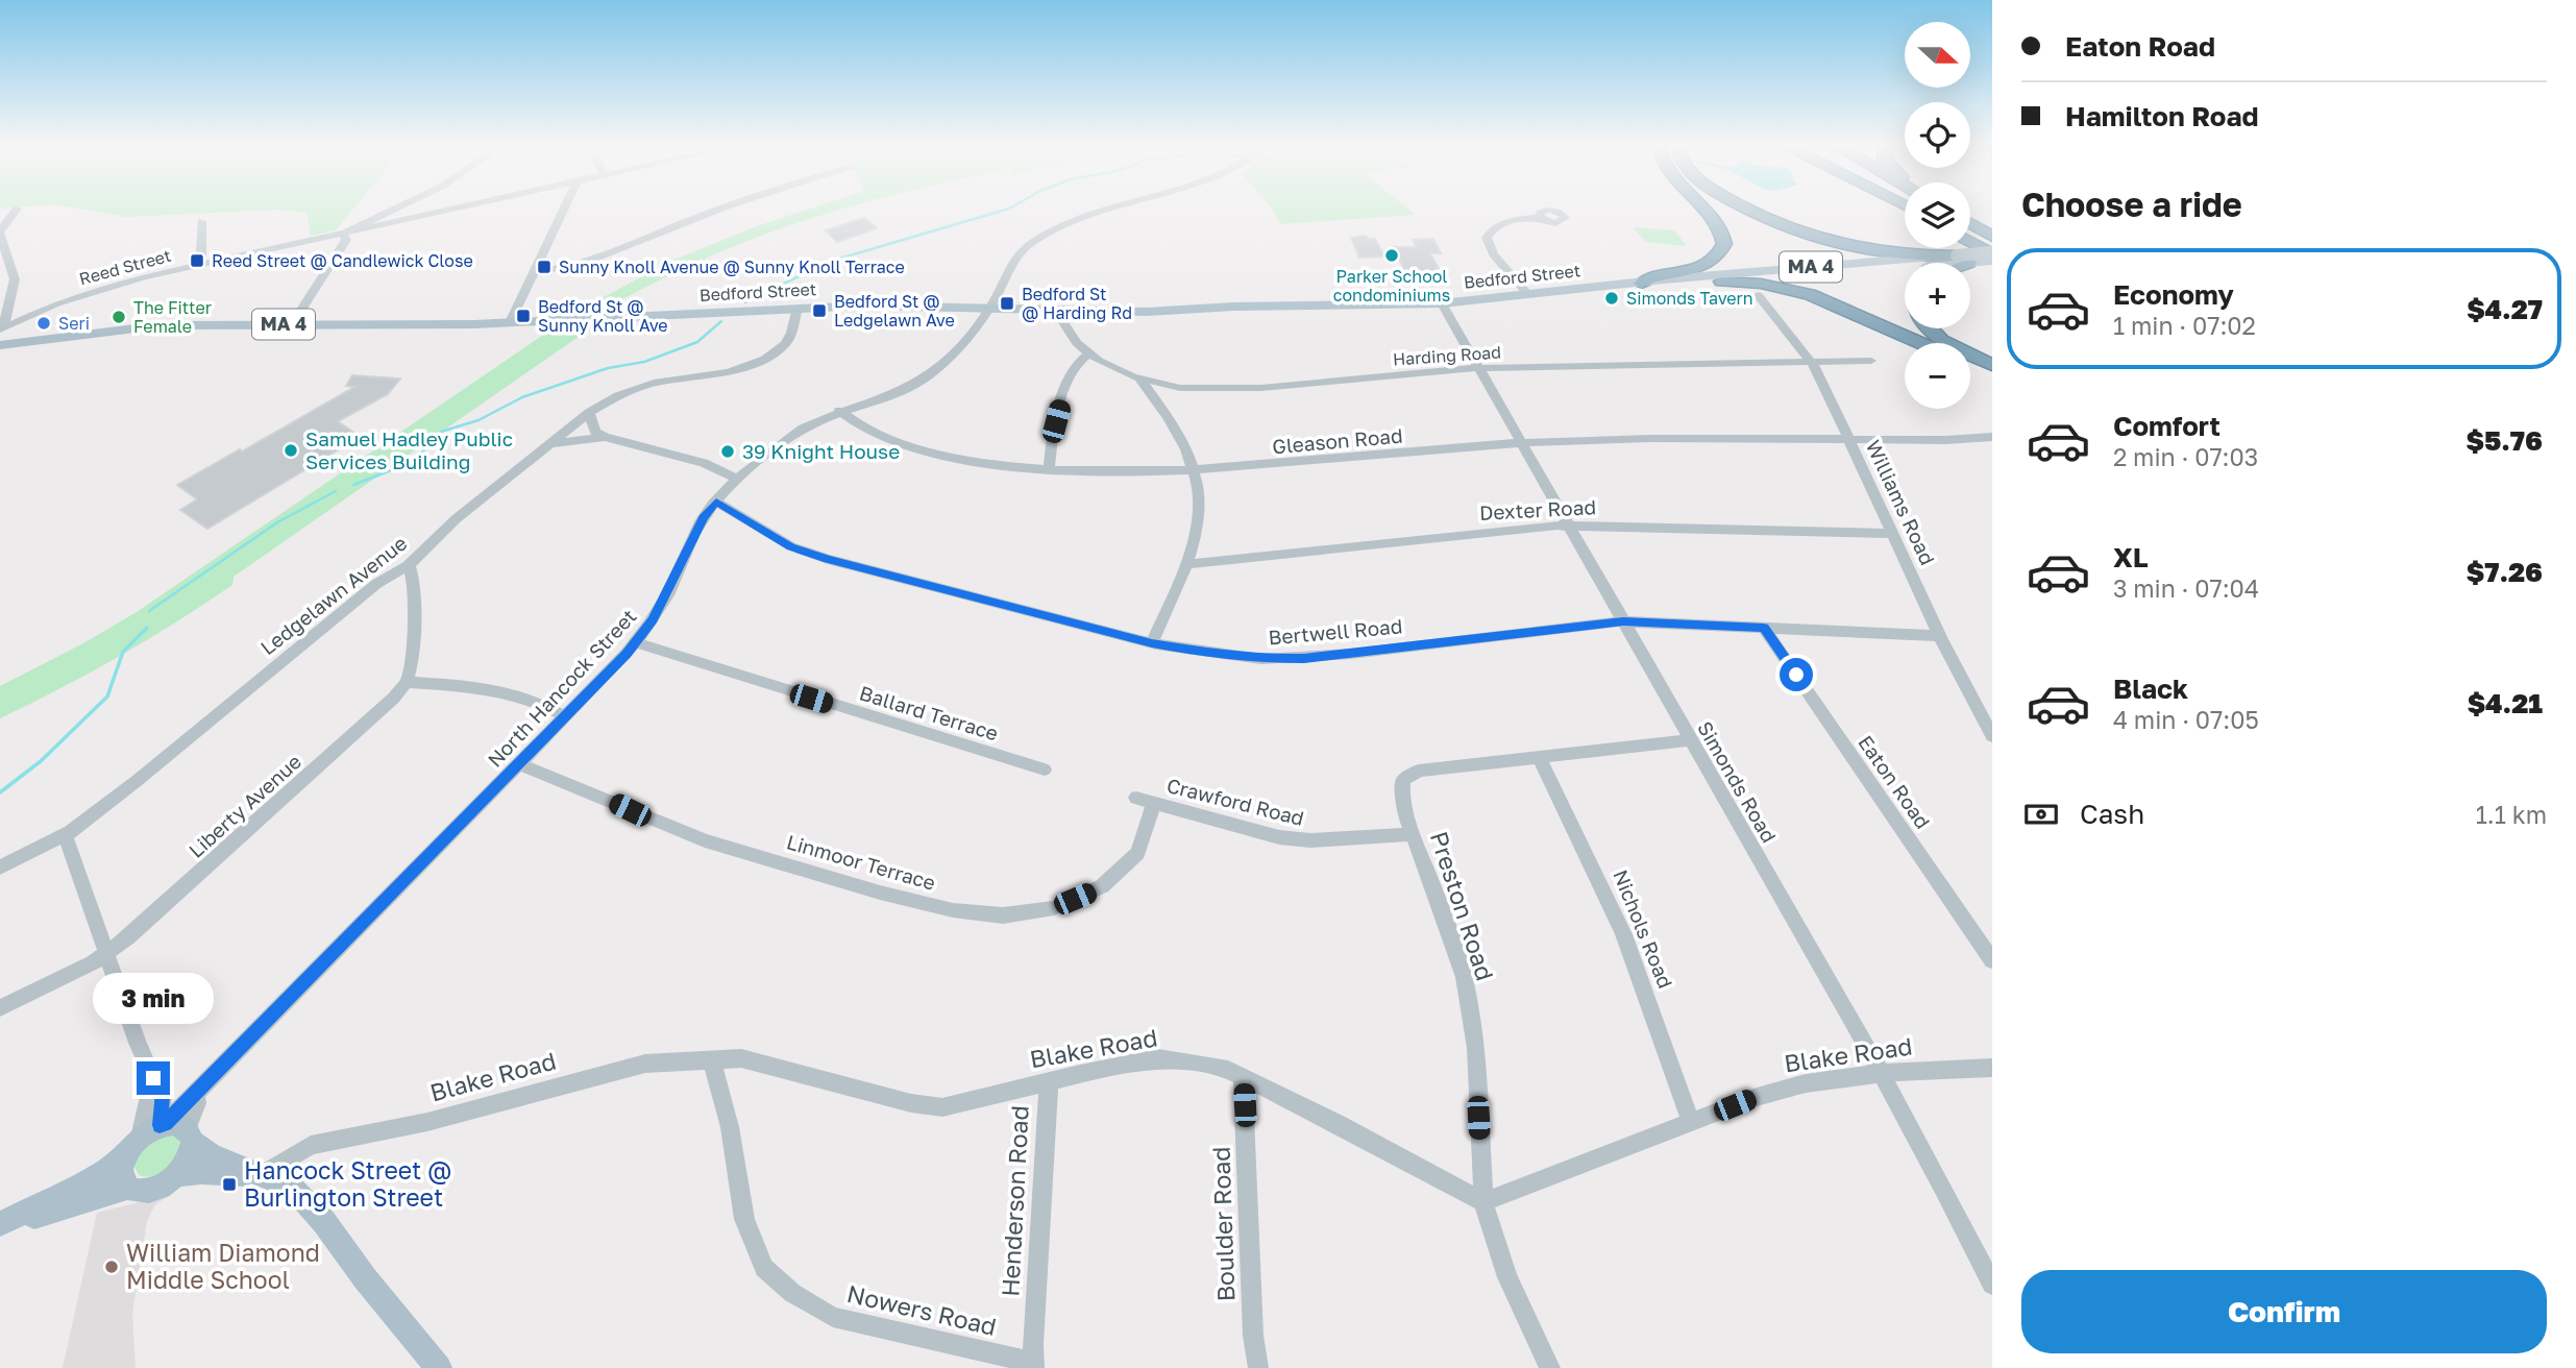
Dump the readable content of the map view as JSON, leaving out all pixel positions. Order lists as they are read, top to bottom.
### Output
{
  "streets": {
    "main road": ["MA 4", "Bedford Street"],
    "street": [
      "Reed Street",
      "Harding Road",
      "Gleason Road",
      "Williams Road",
      "Dexter Road",
      "Ledgelawn Avenue",
      "Bertwell Road",
      "North Hancock Street",
      "Ballard Terrace",
      "Simonds Road",
      "Eaton Road",
      "Crawford Road",
      "Liberty Avenue",
      "Linmoor Terrace",
      "Preston Road",
      "Nichols Road",
      "Blake Road",
      "Henderson Road",
      "Boulder Road",
      "Nowers Road"
    ]
  },
  "crossings": [
    ["Bedford Street", "Harding Road"],
    ["Bedford Street", "Ledgelawn Avenue"],
    ["Bedford Street", "North Hancock Street"],
    ["Bedford Street", "Simonds Road"],
    ["Harding Road", "Williams Road"],
    ["Harding Road", "Simonds Road"],
    ["Gleason Road", "Williams Road"],
    ["Gleason Road", "North Hancock Street"],
    ["Gleason Road", "Simonds Road"],
    ["Williams Road", "Dexter Road"],
    ["Williams Road", "Bertwell Road"],
    ["Dexter Road", "Simonds Road"],
    ["Bertwell Road", "North Hancock Street"],
    ["Bertwell Road", "Simonds Road"],
    ["Bertwell Road", "Eaton Road"],
    ["North Hancock Street", "Ballard Terrace"],
    ["North Hancock Street", "Linmoor Terrace"],
    ["Simonds Road", "Preston Road"],
    ["Simonds Road", "Blake Road"],
    ["Crawford Road", "Linmoor Terrace"],
    ["Crawford Road", "Preston Road"],
    ["Preston Road", "Nichols Road"],
    ["Preston Road", "Blake Road"],
    ["Nichols Road", "Blake Road"],
    ["Blake Road", "Henderson Road"],
    ["Blake Road", "Boulder Road"],
    ["Blake Road", "Nowers Road"],
    ["Henderson Road", "Nowers Road"]
  ],
  "places": {
    "other": [
      "Parker School condominiums",
      "Simonds Tavern",
      "The Fitter Female",
      "Seri",
      "Samuel Hadley Public Services Building",
      "39 Knight House",
      "William Diamond Middle School"
    ],
    "transit": [
      "Reed Street @ Candlewick Close",
      "Sunny Knoll Avenue @ Sunny Knoll Terrace",
      "Bedford St @ Harding Rd",
      "Bedford St @ Ledgelawn Ave",
      "Bedford St @ Sunny Knoll Ave",
      "Hancock Street @ Burlington Street"
    ]
  },
  "north": "right",
  "page": {
    "banner": ["Eaton Road", "Hamilton Road"],
    "map_buttons": ["+", "−"],
    "heading": "Choose a ride",
    "list": [
      {
        "name": "Economy",
        "note": "1 min · 07:02",
        "value": "$4.27"
      },
      {
        "name": "Comfort",
        "note": "2 min · 07:03",
        "value": "$5.76"
      },
      {
        "name": "XL",
        "note": "3 min · 07:04",
        "value": "$7.26"
      },
      {
        "name": "Black",
        "note": "4 min · 07:05",
        "value": "$4.21"
      }
    ],
    "pay": ["Cash", "1.1 km"],
    "bubble": "3 min",
    "buttons": "Confirm"
  }
}
